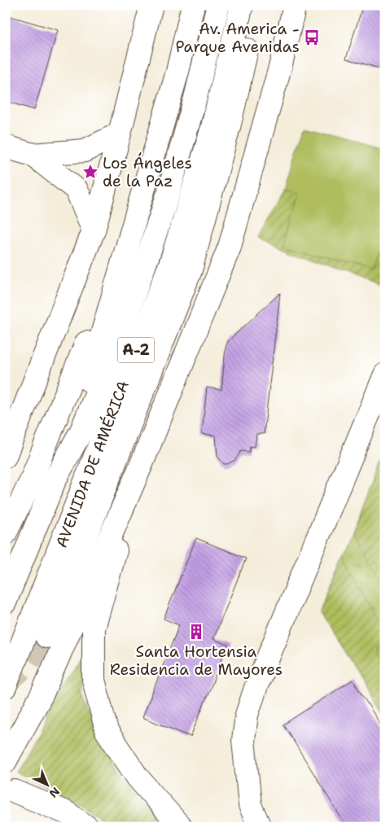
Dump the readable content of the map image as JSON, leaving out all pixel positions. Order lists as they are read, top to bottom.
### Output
{
  "streets": {
    "main road": ["A-2", "AVENIDA DE AMÉRICA"]
  },
  "places": {
    "bus stop": ["Av. America - Parque Avenidas"],
    "place": ["Los Ángeles de la Paz"],
    "building": ["Santa Hortensia Residencia de Mayores"]
  },
  "north": "bottom right"
}
